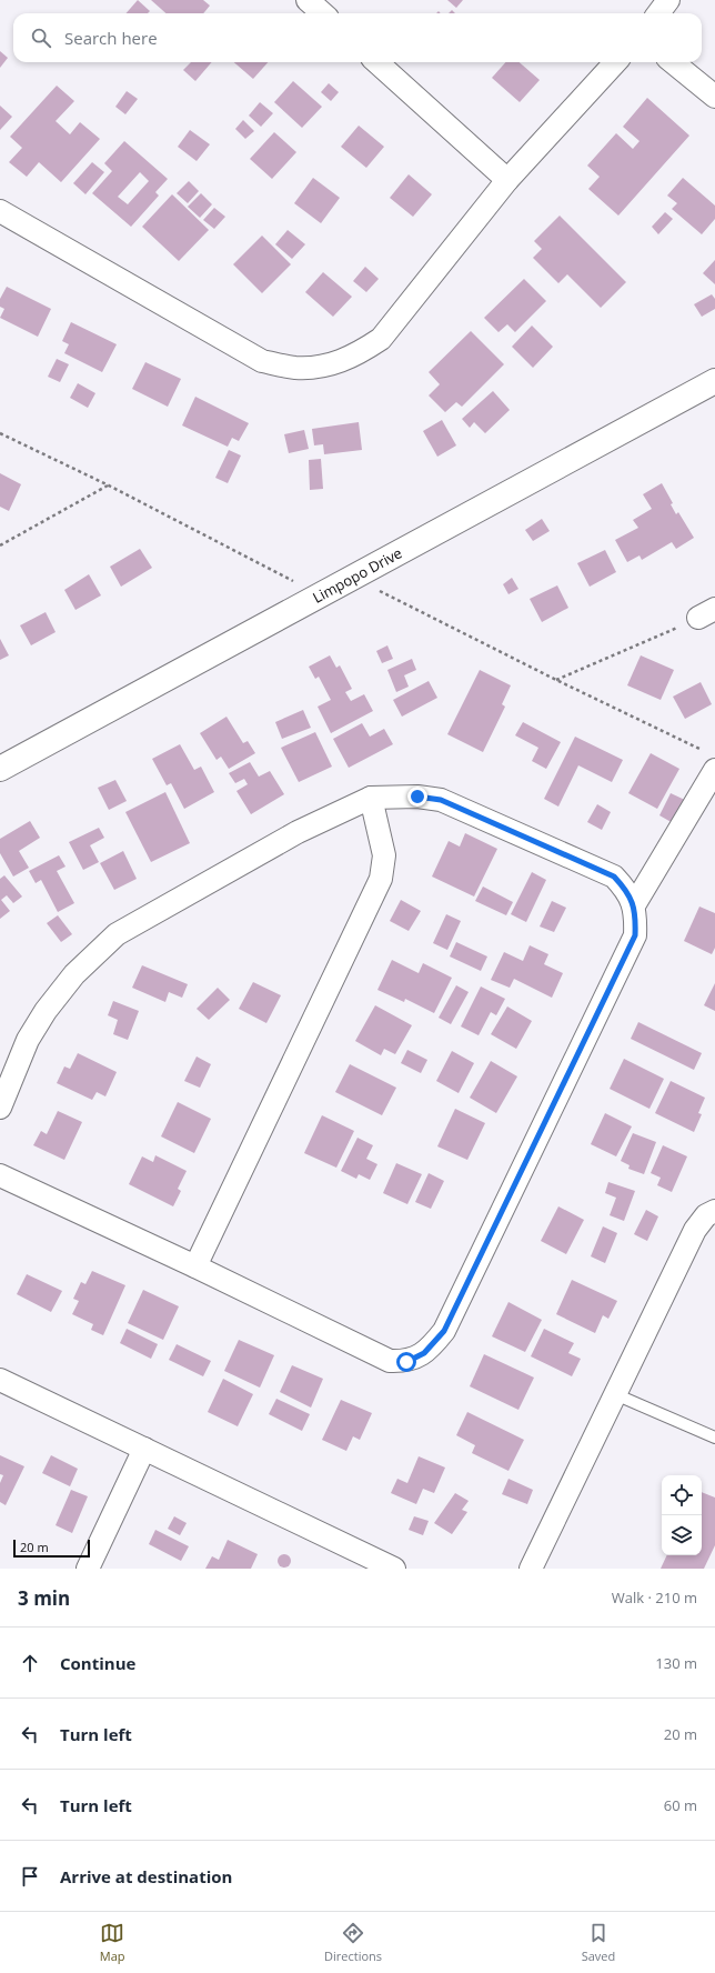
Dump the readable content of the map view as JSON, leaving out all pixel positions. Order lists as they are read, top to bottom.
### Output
{
  "streets": {
    "street": ["Limpopo Drive"]
  },
  "scale_bar": "20 m",
  "page": {
    "search": "Search here",
    "scale": "20 m",
    "heading": ["3 min", "Walk · 210 m"],
    "list": [
      ["Continue", "130 m"],
      ["Turn left", "20 m"],
      ["Turn left", "60 m"],
      "Arrive at destination"
    ],
    "nav": ["Map", "Directions", "Saved"]
  }
}
